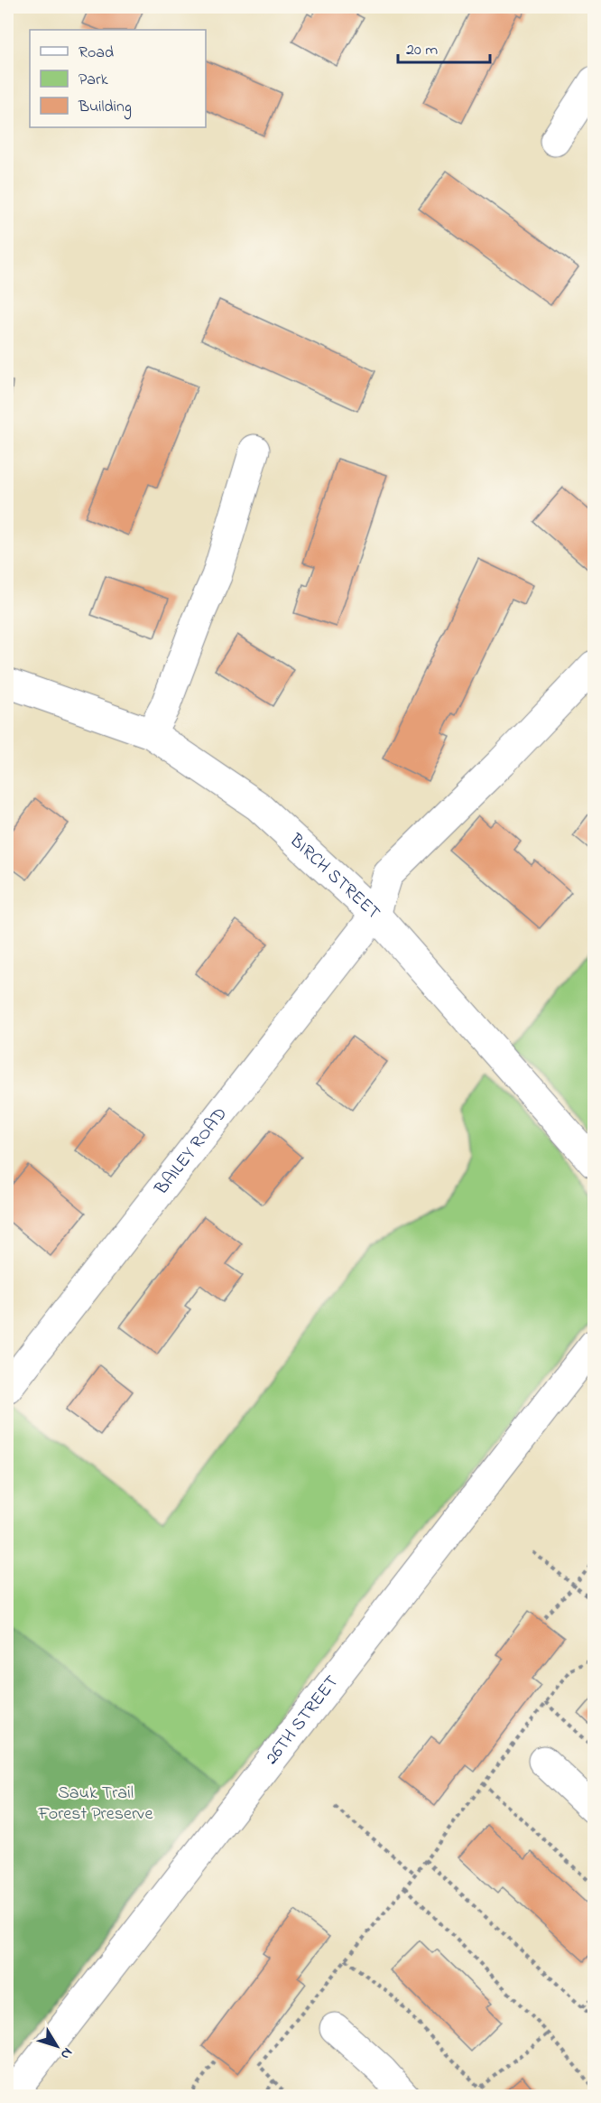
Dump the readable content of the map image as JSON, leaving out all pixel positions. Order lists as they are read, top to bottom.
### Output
{
  "streets": {
    "street": ["BIRCH STREET", "BAILEY ROAD", "26TH STREET"]
  },
  "crossings": [
    ["BIRCH STREET", "BAILEY ROAD"]
  ],
  "parks": ["Sauk Trail Forest Preserve"],
  "legend": ["Road", "Park", "Building"],
  "scale_bar": "20 m",
  "north": "bottom right"
}
